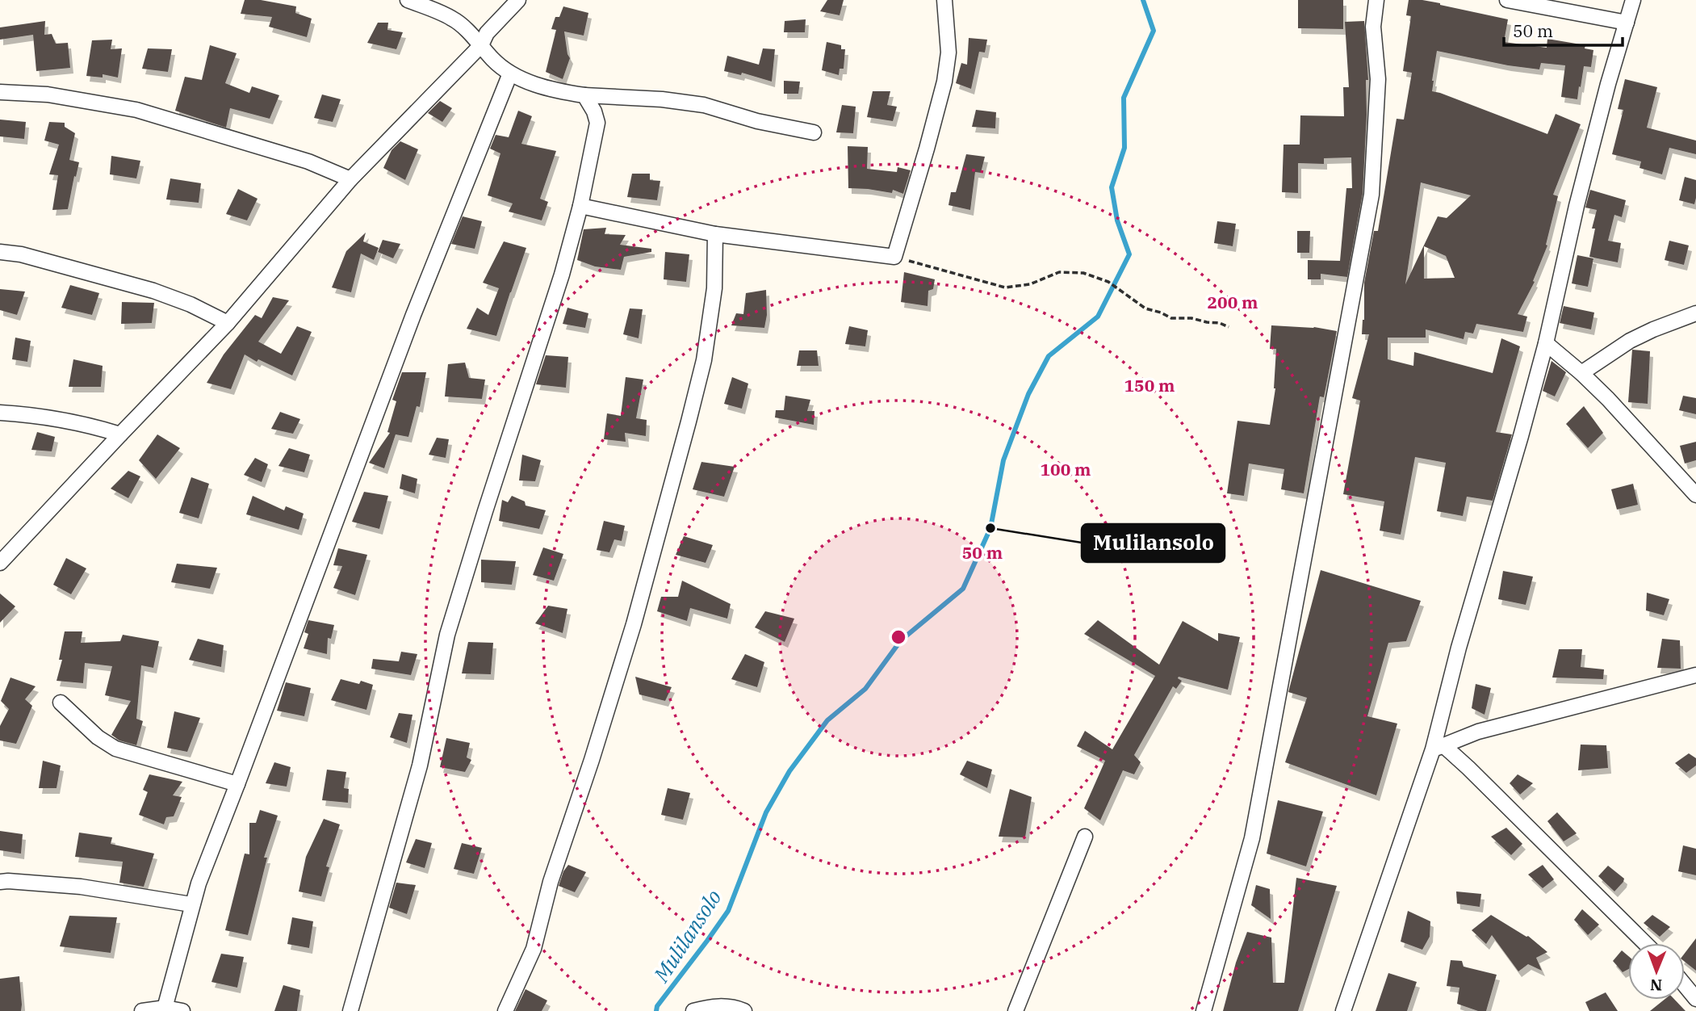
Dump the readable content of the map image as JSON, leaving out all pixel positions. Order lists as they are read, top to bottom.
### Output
{
  "water": ["Mulilansolo"],
  "places": ["Mulilansolo"],
  "scale_bar": "50 m",
  "north": "bottom",
  "rings": [
    "200 m",
    "150 m",
    "100 m",
    "50 m"
  ]
}
